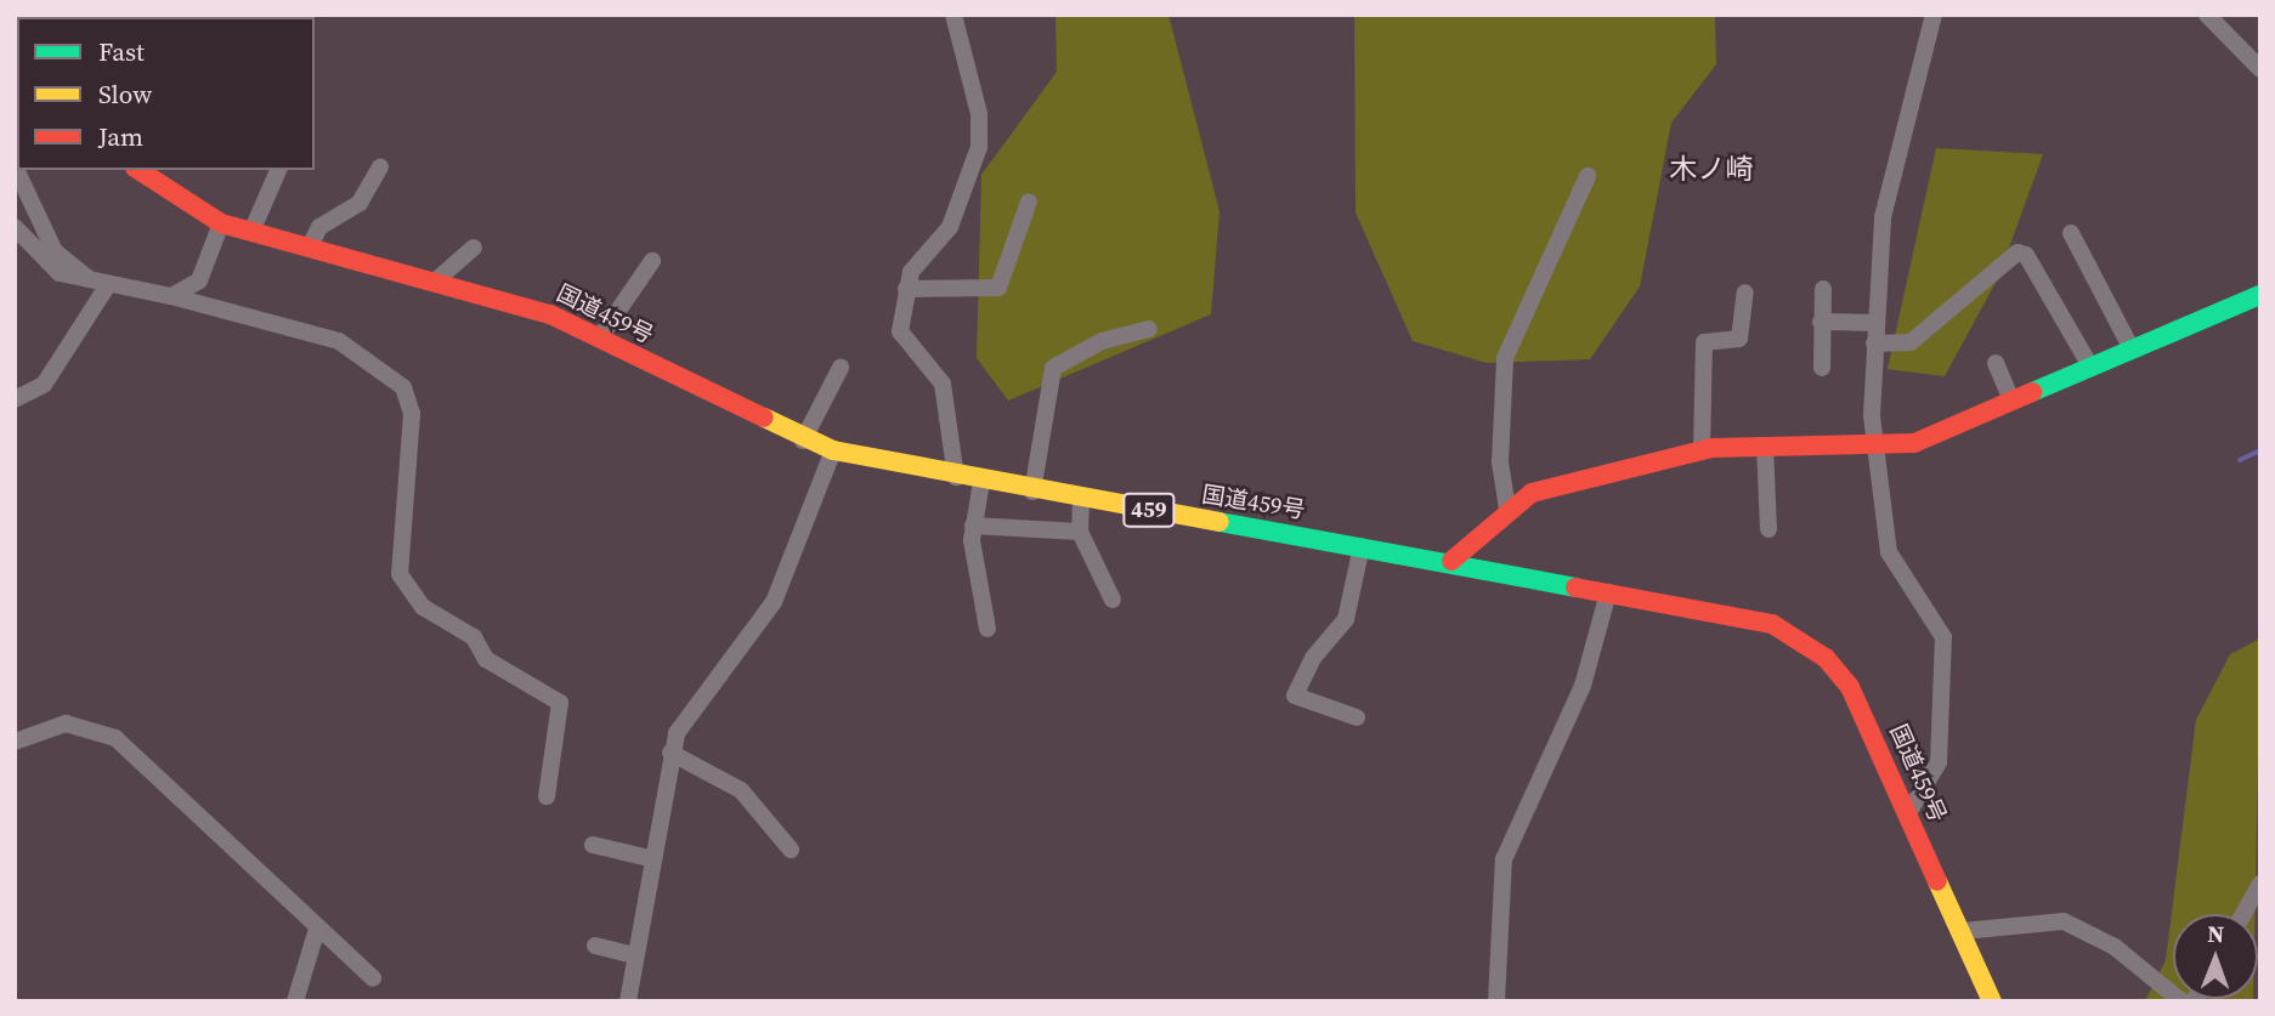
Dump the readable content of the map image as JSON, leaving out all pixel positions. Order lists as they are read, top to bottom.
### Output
{
  "streets": {
    "main road": ["国道459号", "459"]
  },
  "districts": ["木ノ崎"],
  "legend": ["Fast", "Slow", "Jam"],
  "north": "top"
}
